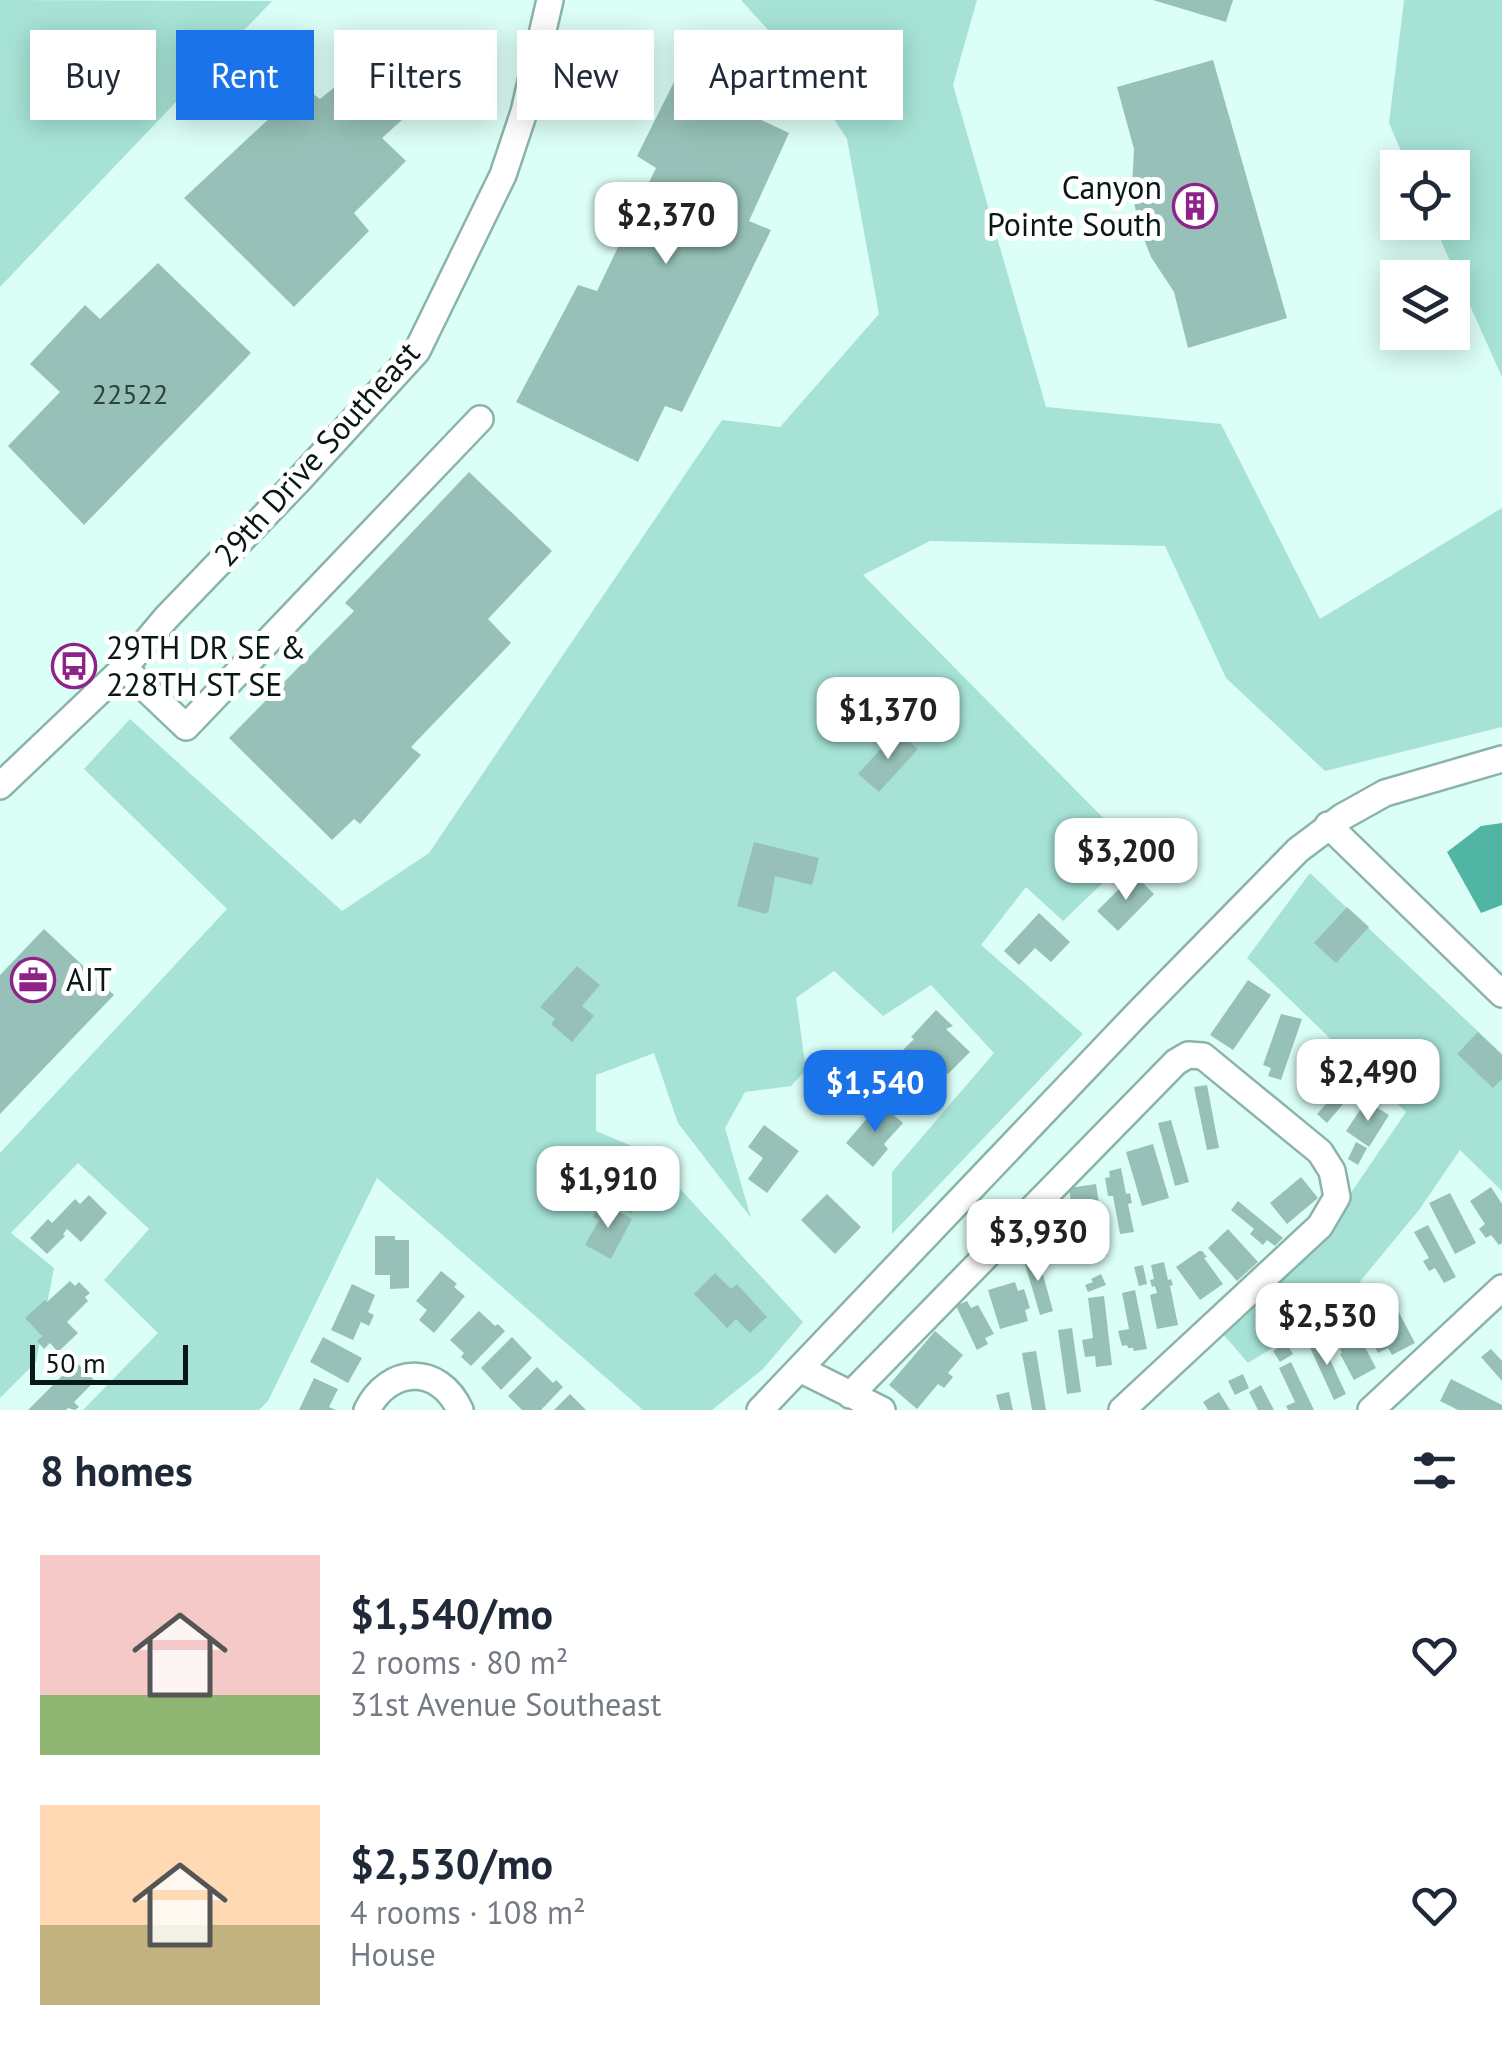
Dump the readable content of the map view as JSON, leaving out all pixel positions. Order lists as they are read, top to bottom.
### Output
{
  "streets": {
    "street": ["29th Drive Southeast"]
  },
  "places": {
    "building": ["Canyon Pointe South"],
    "bus stop": ["29TH DR SE & 228TH ST SE"],
    "office": ["AIT"]
  },
  "house_numbers": ["22522"],
  "scale_bar": "50 m",
  "page": {
    "chip": [
      "Buy",
      "Rent",
      "Filters",
      "New",
      "Apartment"
    ],
    "price": [
      "$2,370",
      "$1,370",
      "$3,200",
      "$2,490",
      "$1,540",
      "$1,910",
      "$3,930",
      "$2,530"
    ],
    "scale": "50 m",
    "heading": "8 homes",
    "list": [
      {
        "name": "$1,540/mo",
        "note": "2 rooms · 80 m² · 31st Avenue Southeast"
      },
      {
        "name": "$2,530/mo",
        "note": "4 rooms · 108 m² · House"
      }
    ]
  }
}
